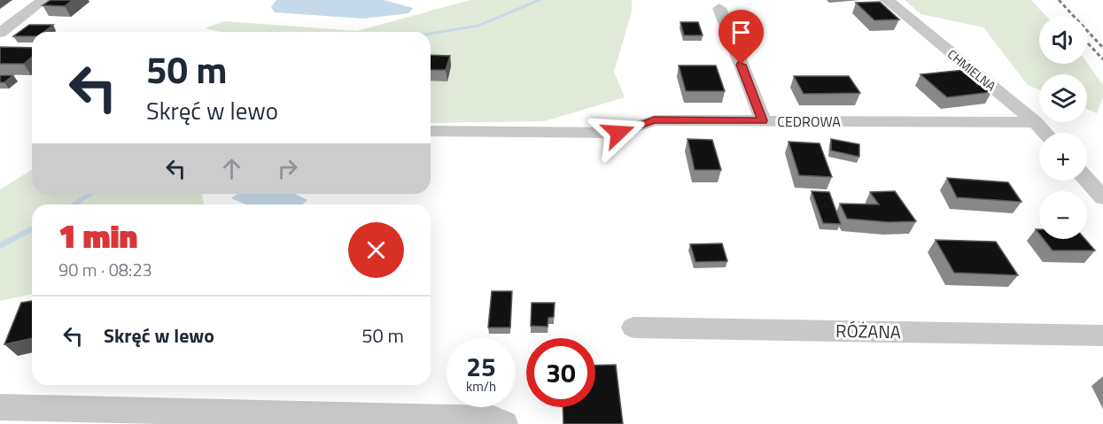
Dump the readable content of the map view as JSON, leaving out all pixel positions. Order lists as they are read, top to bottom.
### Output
{
  "streets": {
    "street": ["CHMIELNA", "CEDROWA", "RÓŻANA"]
  },
  "crossings": [
    ["CHMIELNA", "CEDROWA"]
  ],
  "page": {
    "map_buttons": ["+", "−"],
    "turn": ["50 m", "Skręć w lewo"],
    "heading": ["1 min", "90 m · 08:23"],
    "list": [
      {
        "name": "Skręć w lewo",
        "value": "50 m"
      }
    ],
    "speed": "25 km/h",
    "limit": "30"
  }
}
